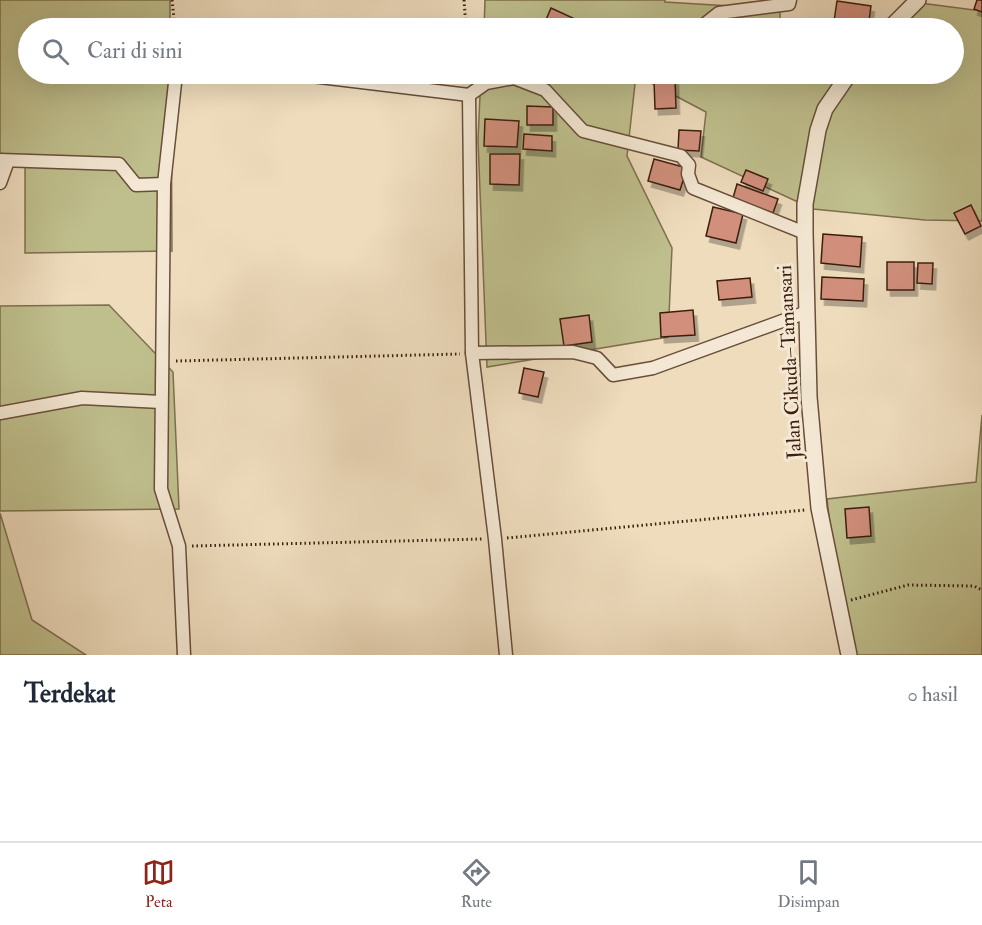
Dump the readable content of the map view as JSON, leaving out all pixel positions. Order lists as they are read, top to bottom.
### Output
{
  "streets": {
    "street": ["Jalan Cikuda–Tamansari"]
  },
  "page": {
    "search": "Cari di sini",
    "heading": ["Terdekat", "0 hasil"],
    "nav": ["Peta", "Rute", "Disimpan"]
  }
}
